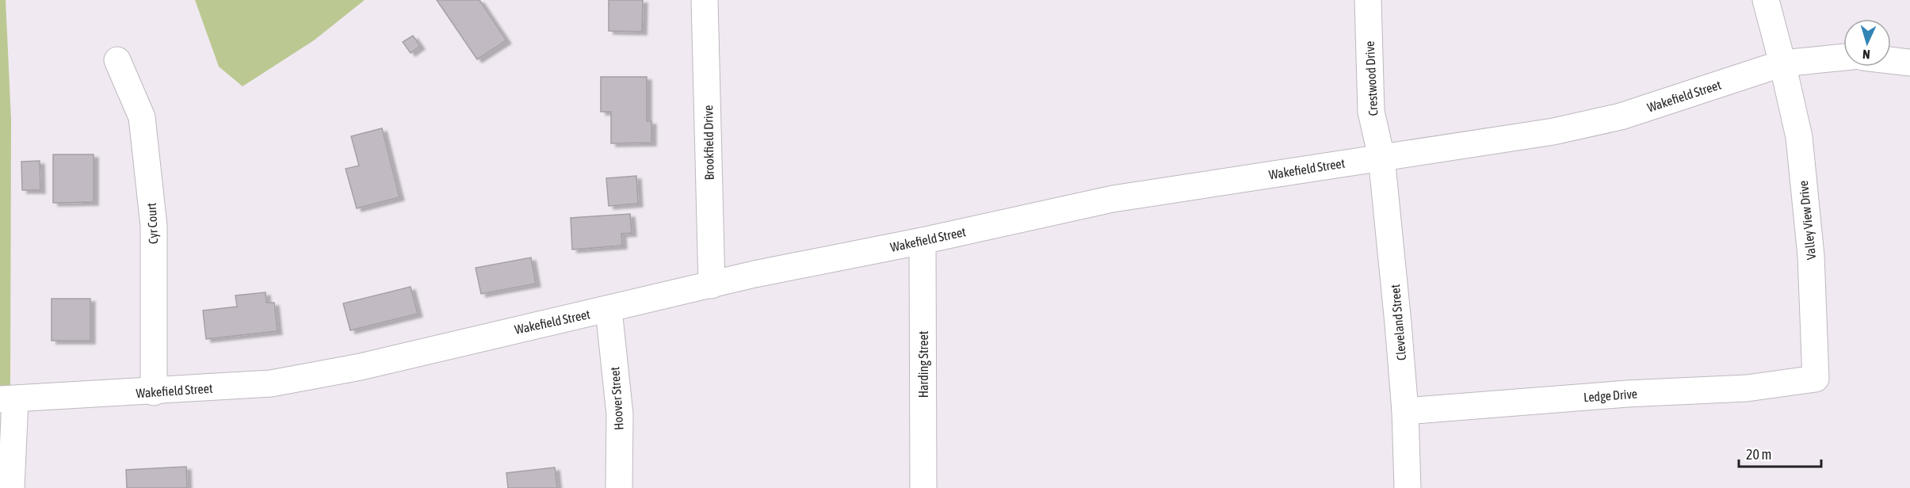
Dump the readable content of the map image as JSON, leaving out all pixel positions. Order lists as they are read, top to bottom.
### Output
{
  "streets": {
    "street": [
      "Crestwood Drive",
      "Wakefield Street",
      "Brookfield Drive",
      "Valley View Drive",
      "Cyr Court",
      "Cleveland Street",
      "Harding Street",
      "Ledge Drive",
      "Hoover Street"
    ]
  },
  "crossings": [
    ["Crestwood Drive", "Wakefield Street"],
    ["Crestwood Drive", "Cleveland Street"],
    ["Wakefield Street", "Brookfield Drive"],
    ["Wakefield Street", "Valley View Drive"],
    ["Wakefield Street", "Cyr Court"],
    ["Wakefield Street", "Cleveland Street"],
    ["Wakefield Street", "Harding Street"],
    ["Wakefield Street", "Hoover Street"],
    ["Valley View Drive", "Ledge Drive"],
    ["Cleveland Street", "Ledge Drive"]
  ],
  "scale_bar": "20 m",
  "north": "bottom"
}
